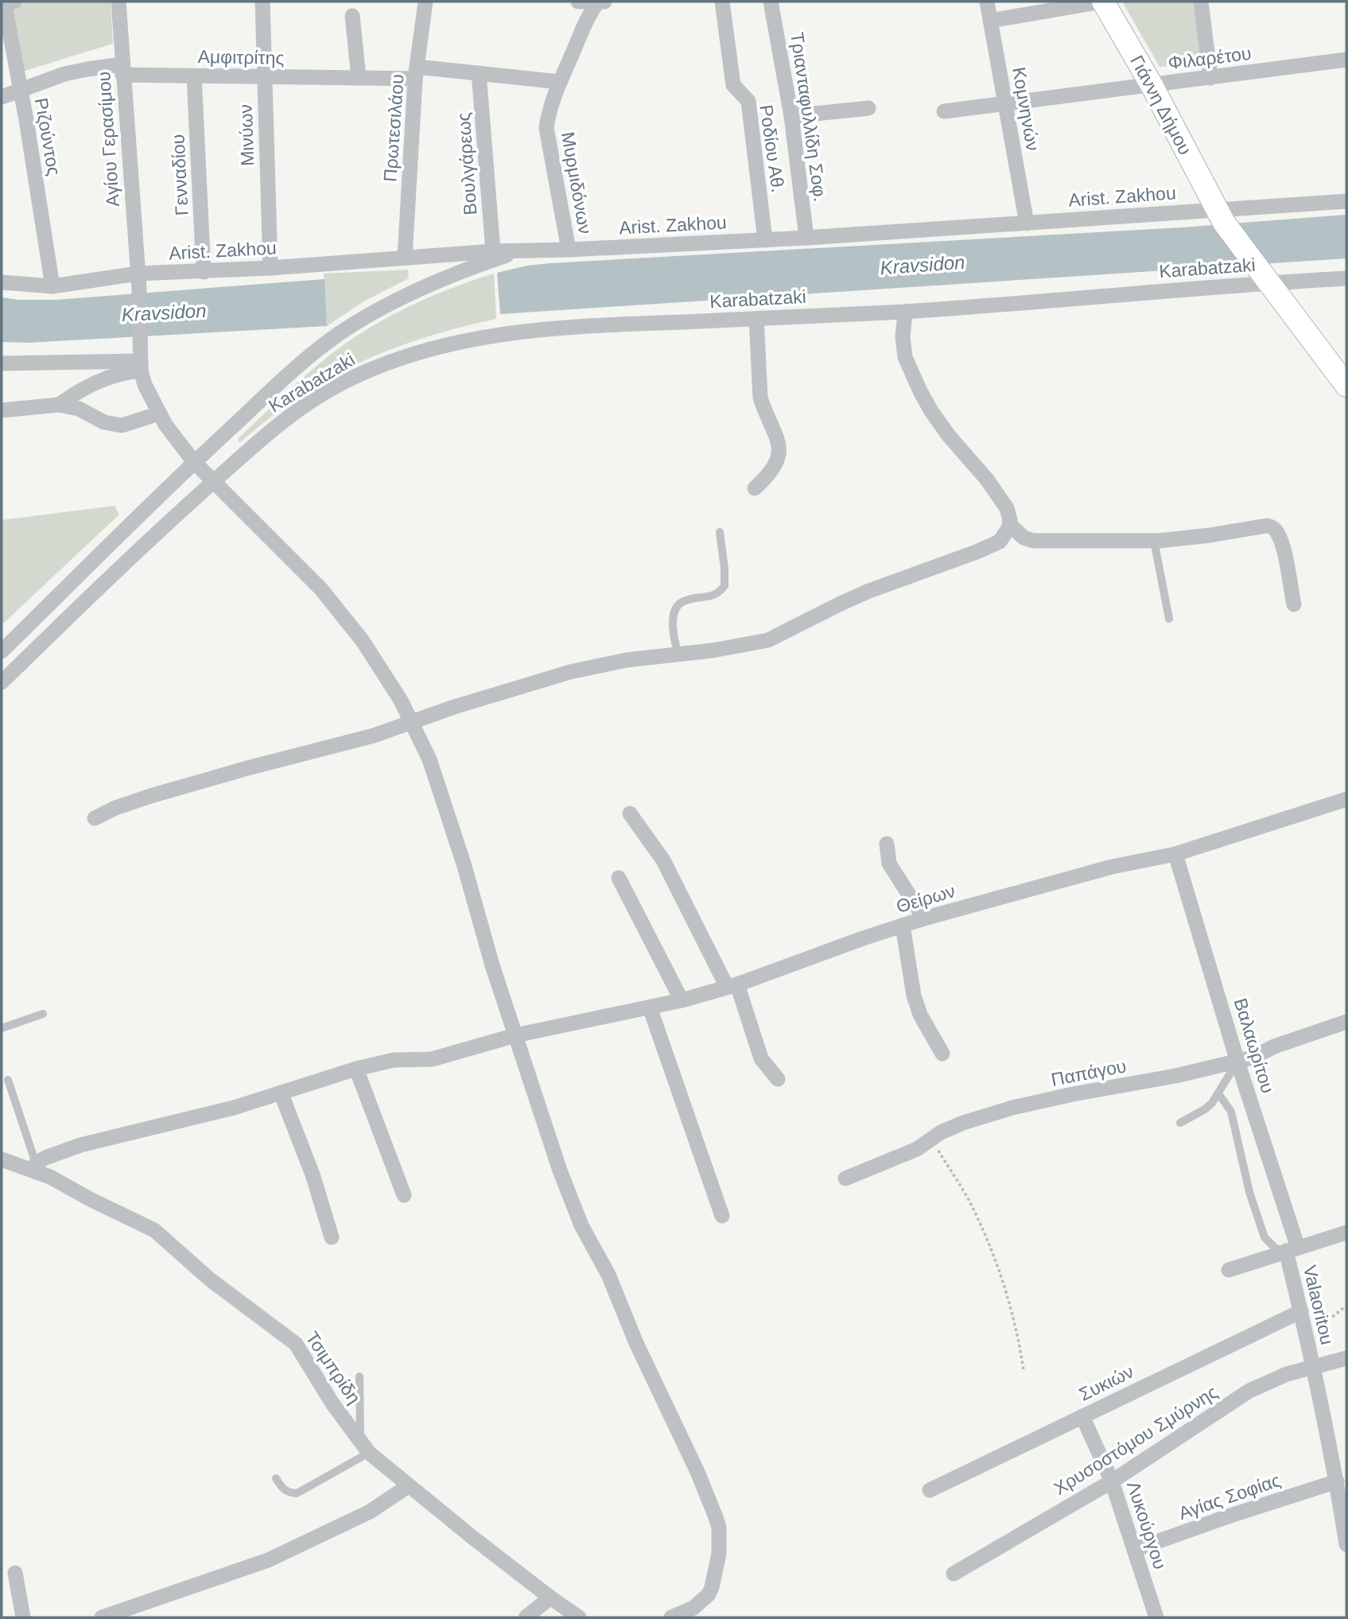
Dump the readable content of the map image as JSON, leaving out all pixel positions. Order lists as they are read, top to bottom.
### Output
{
  "streets": {
    "street": [
      "Αμφιτρίτης",
      "Φιλαρέτου",
      "Γιάννη Δήμου",
      "Κομνηνών",
      "Τριανταφυλλίδη Σοφ.",
      "Πρωτεσιλάου",
      "Μινύων",
      "Ριζούντος",
      "Αγίου Γερασίμου",
      "Ροδίου Αθ.",
      "Βουλγάρεως",
      "Γενναδίου",
      "Μυρμιδόνων",
      "Arist. Zakhou",
      "Karabatzaki",
      "Θείρων",
      "Βαλαωρίτου",
      "Παπάγου",
      "Valaoritou",
      "Τσιμπρίδη",
      "Συκιών",
      "Χρυσοστόμου Σμύρνης",
      "Αγίας Σοφίας",
      "Λυκούργου"
    ]
  },
  "crossings": [
    ["Αμφιτρίτης", "Πρωτεσιλάου"],
    ["Αμφιτρίτης", "Μινύων"],
    ["Αμφιτρίτης", "Ριζούντος"],
    ["Αμφιτρίτης", "Αγίου Γερασίμου"],
    ["Αμφιτρίτης", "Βουλγάρεως"],
    ["Αμφιτρίτης", "Γενναδίου"],
    ["Αμφιτρίτης", "Μυρμιδόνων"],
    ["Φιλαρέτου", "Γιάννη Δήμου"],
    ["Φιλαρέτου", "Κομνηνών"],
    ["Γιάννη Δήμου", "Arist. Zakhou"],
    ["Γιάννη Δήμου", "Karabatzaki"],
    ["Κομνηνών", "Arist. Zakhou"],
    ["Τριανταφυλλίδη Σοφ.", "Arist. Zakhou"],
    ["Πρωτεσιλάου", "Arist. Zakhou"],
    ["Μινύων", "Arist. Zakhou"],
    ["Ριζούντος", "Arist. Zakhou"],
    ["Αγίου Γερασίμου", "Arist. Zakhou"],
    ["Αγίου Γερασίμου", "Karabatzaki"],
    ["Αγίου Γερασίμου", "Θείρων"],
    ["Ροδίου Αθ.", "Arist. Zakhou"],
    ["Βουλγάρεως", "Arist. Zakhou"],
    ["Γενναδίου", "Arist. Zakhou"],
    ["Μυρμιδόνων", "Arist. Zakhou"],
    ["Θείρων", "Βαλαωρίτου"],
    ["Θείρων", "Τσιμπρίδη"],
    ["Βαλαωρίτου", "Παπάγου"],
    ["Βαλαωρίτου", "Valaoritou"],
    ["Valaoritou", "Συκιών"],
    ["Valaoritou", "Χρυσοστόμου Σμύρνης"],
    ["Valaoritou", "Αγίας Σοφίας"],
    ["Συκιών", "Λυκούργου"],
    ["Χρυσοστόμου Σμύρνης", "Λυκούργου"],
    ["Αγίας Σοφίας", "Λυκούργου"]
  ],
  "water": ["Kravsidon"]
}
